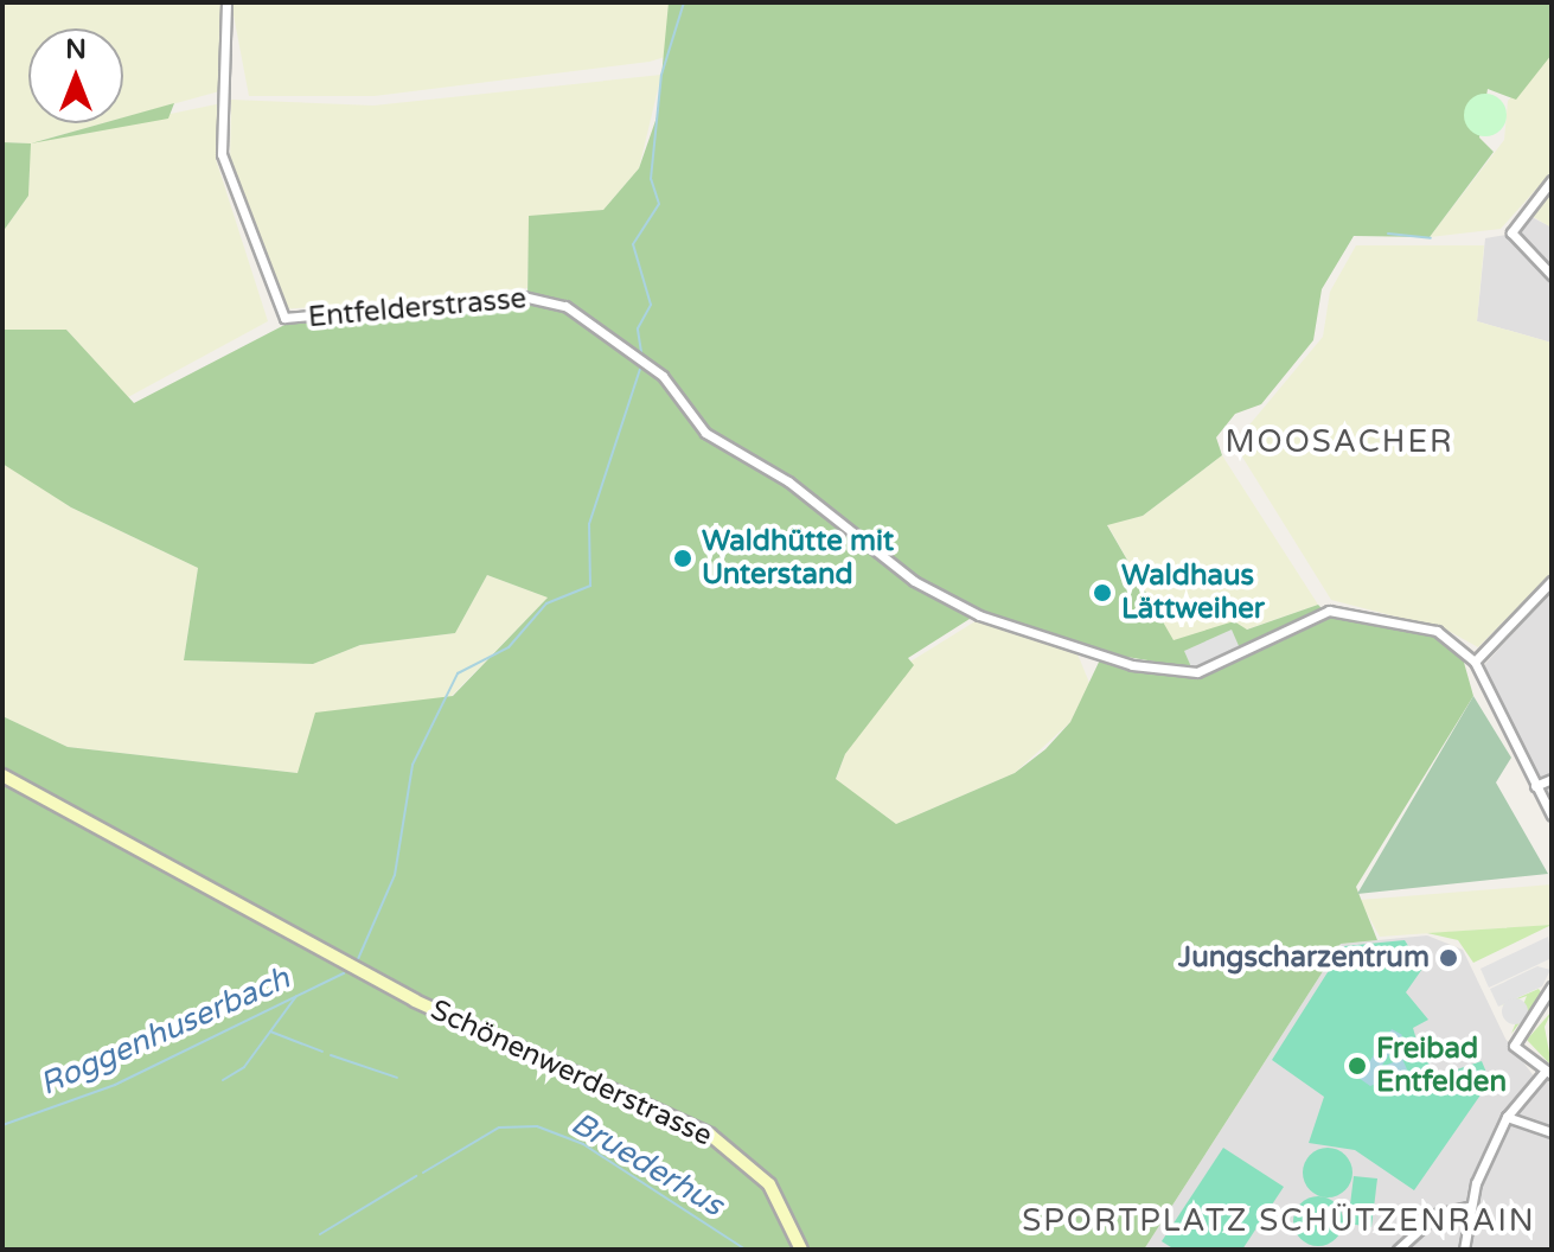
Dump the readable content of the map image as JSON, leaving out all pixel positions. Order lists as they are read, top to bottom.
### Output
{
  "streets": {
    "street": ["Entfelderstrasse", "Schönenwerderstrasse"]
  },
  "districts": ["MOOSACHER", "SPORTPLATZ SCHÜTZENRAIN"],
  "water": ["Roggenhuserbach", "Bruederhus"],
  "places": [
    "Waldhütte mit Unterstand",
    "Waldhaus Lättweiher",
    "Jungscharzentrum",
    "Freibad Entfelden"
  ],
  "north": "top"
}
